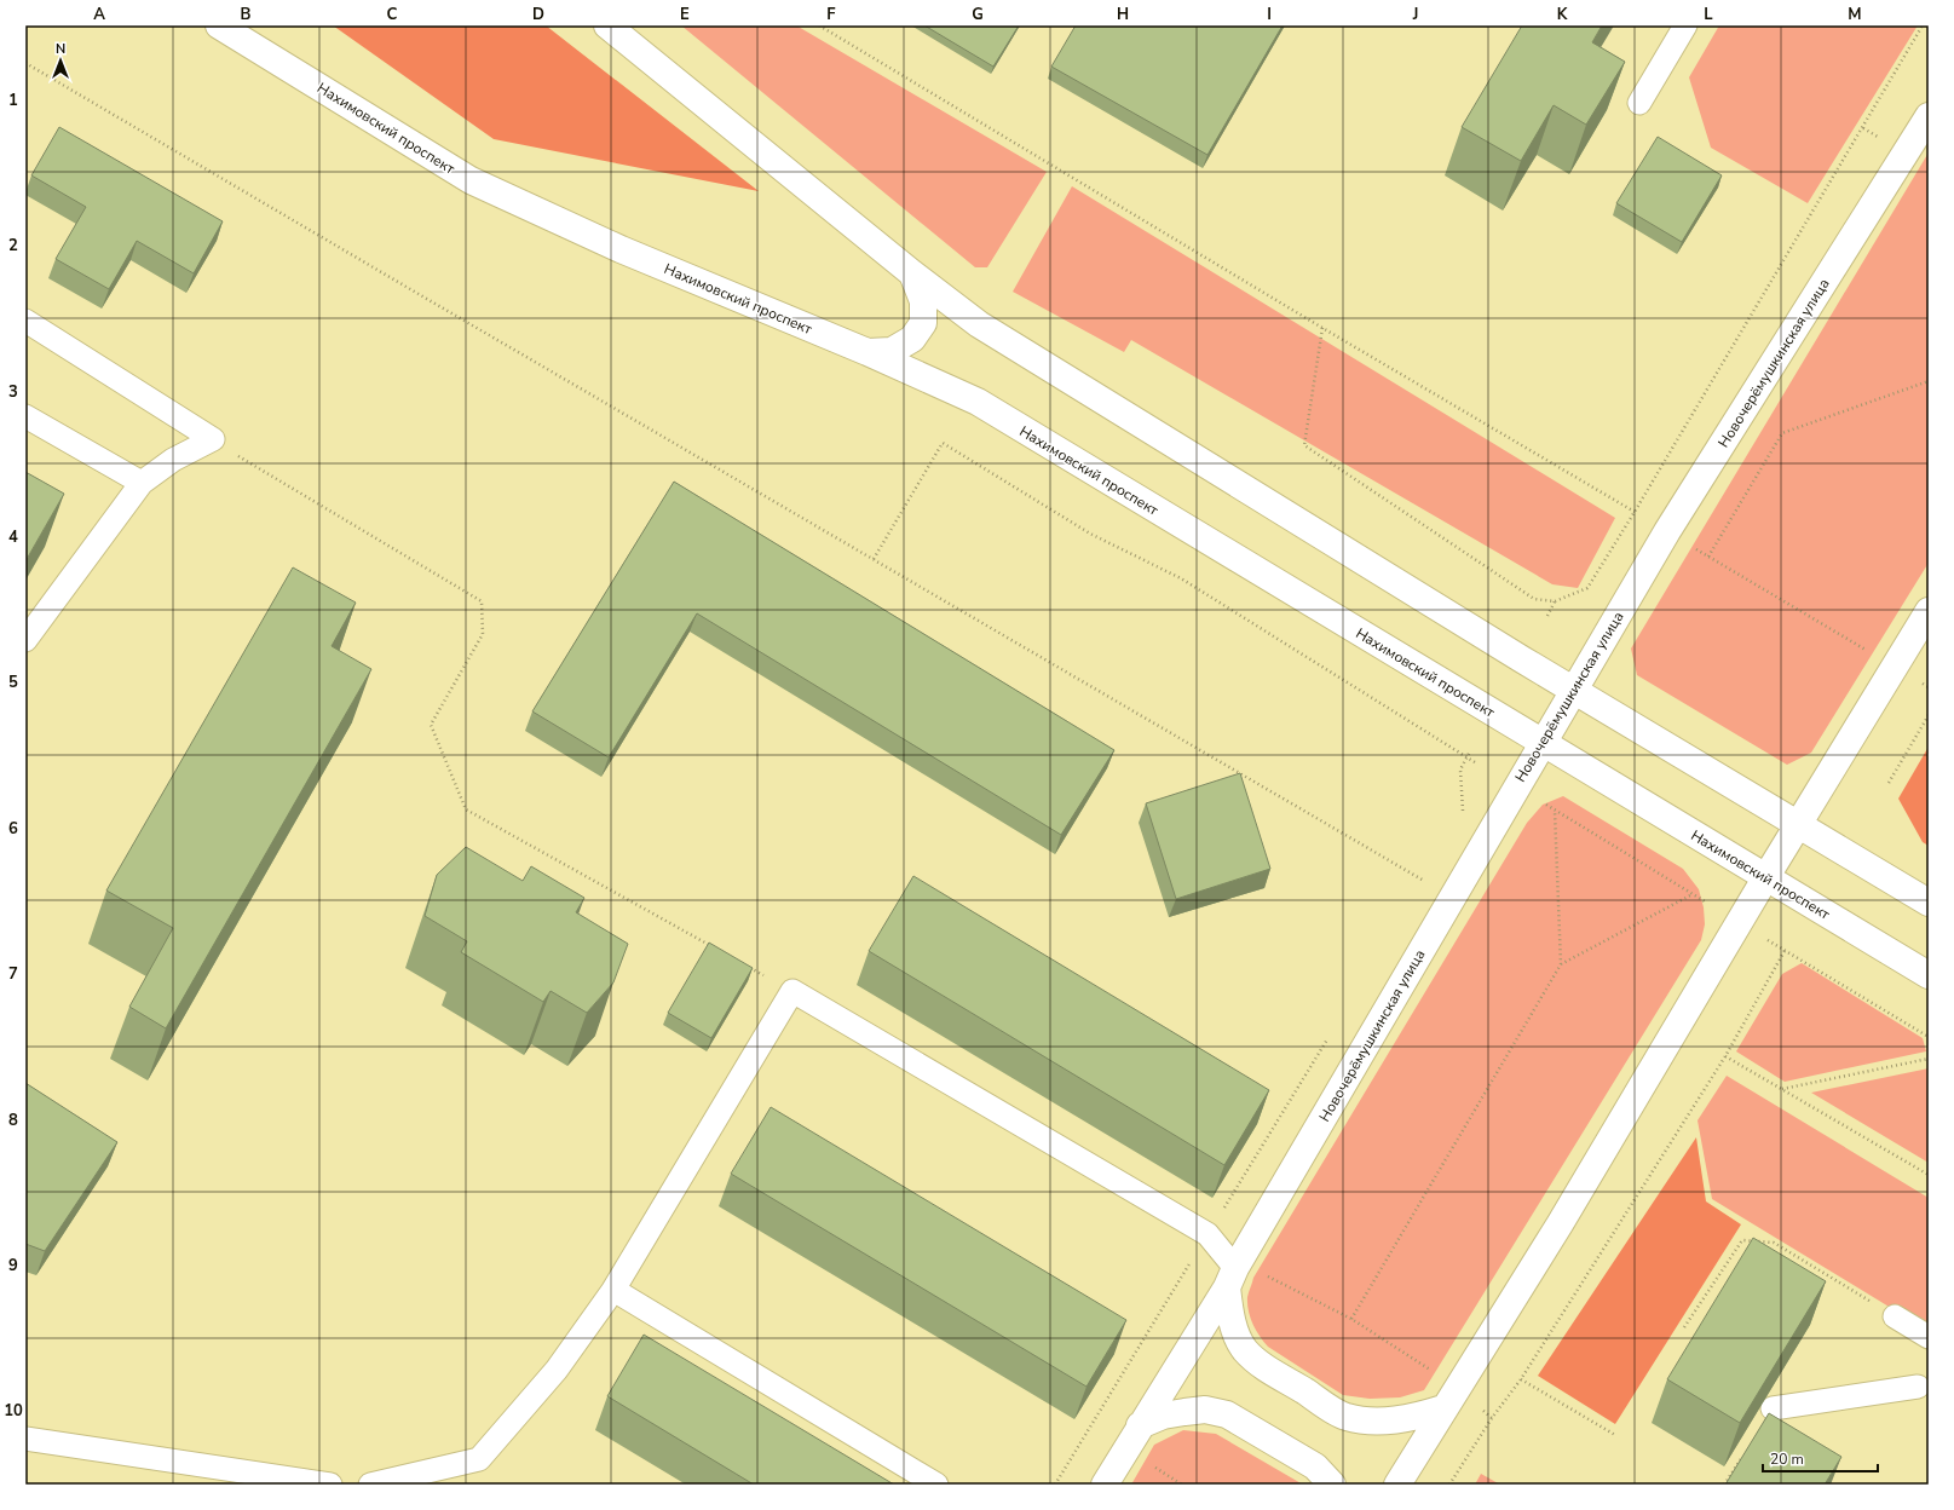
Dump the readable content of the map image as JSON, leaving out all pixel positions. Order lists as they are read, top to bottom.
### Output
{
  "streets": {
    "main road": ["Нахимовский проспект", "Новочерёмушкинская улица"]
  },
  "crossings": [
    ["Нахимовский проспект", "Новочерёмушкинская улица"]
  ],
  "scale_bar": "20 m",
  "north": "top",
  "grid": {
    "columns": [
      "A",
      "B",
      "C",
      "D",
      "E",
      "F",
      "G",
      "H",
      "I",
      "J",
      "K",
      "L",
      "M"
    ],
    "rows": [
      "1",
      "2",
      "3",
      "4",
      "5",
      "6",
      "7",
      "8",
      "9",
      "10"
    ]
  }
}
